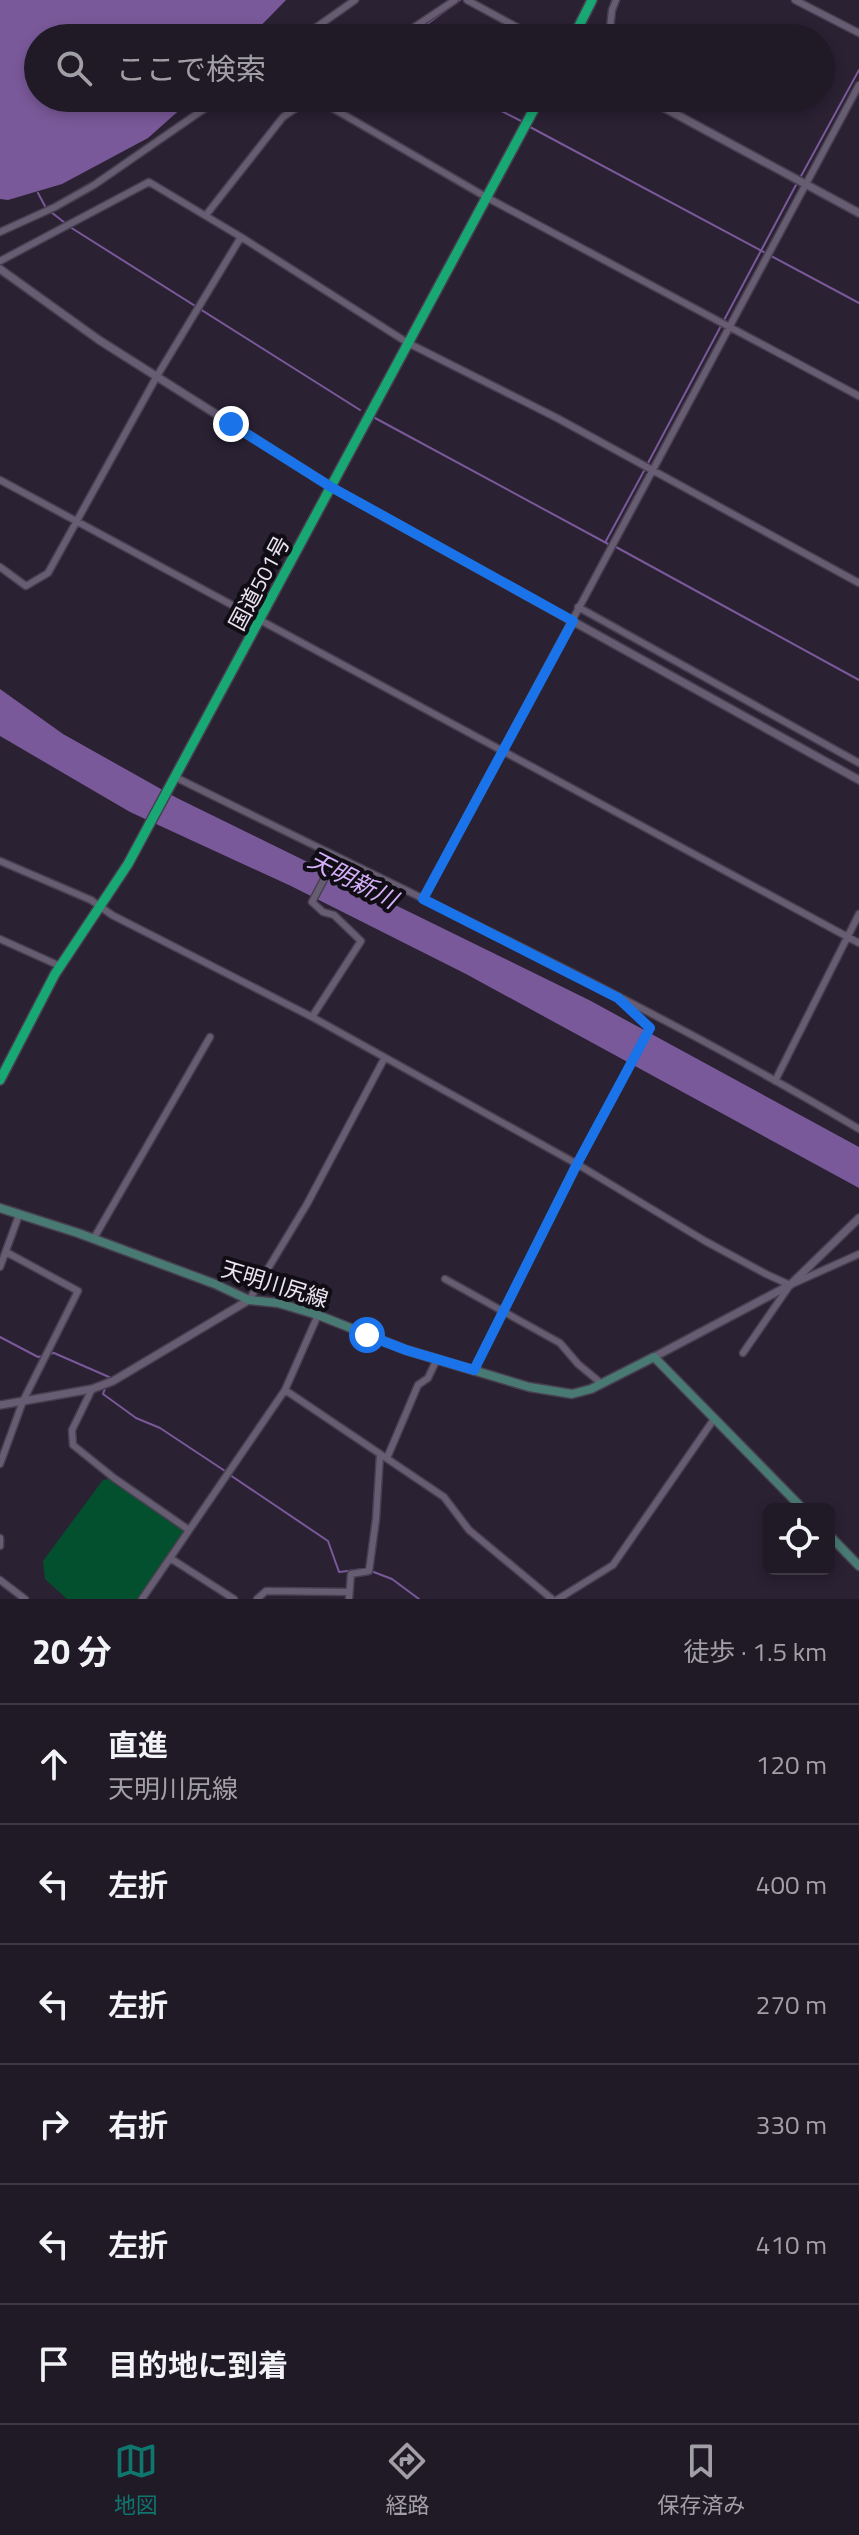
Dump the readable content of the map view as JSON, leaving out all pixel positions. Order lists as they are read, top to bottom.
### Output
{
  "streets": {
    "highway": ["国道501号"],
    "main road": ["天明川尻線"]
  },
  "water": ["天明新川"],
  "page": {
    "search": "ここで検索",
    "heading": ["20 分", "徒歩 · 1.5 km"],
    "list": [
      ["直進", "天明川尻線", "120 m"],
      ["左折", "400 m"],
      ["左折", "270 m"],
      ["右折", "330 m"],
      ["左折", "410 m"],
      "目的地に到着"
    ],
    "nav": ["地図", "経路", "保存済み"]
  }
}
